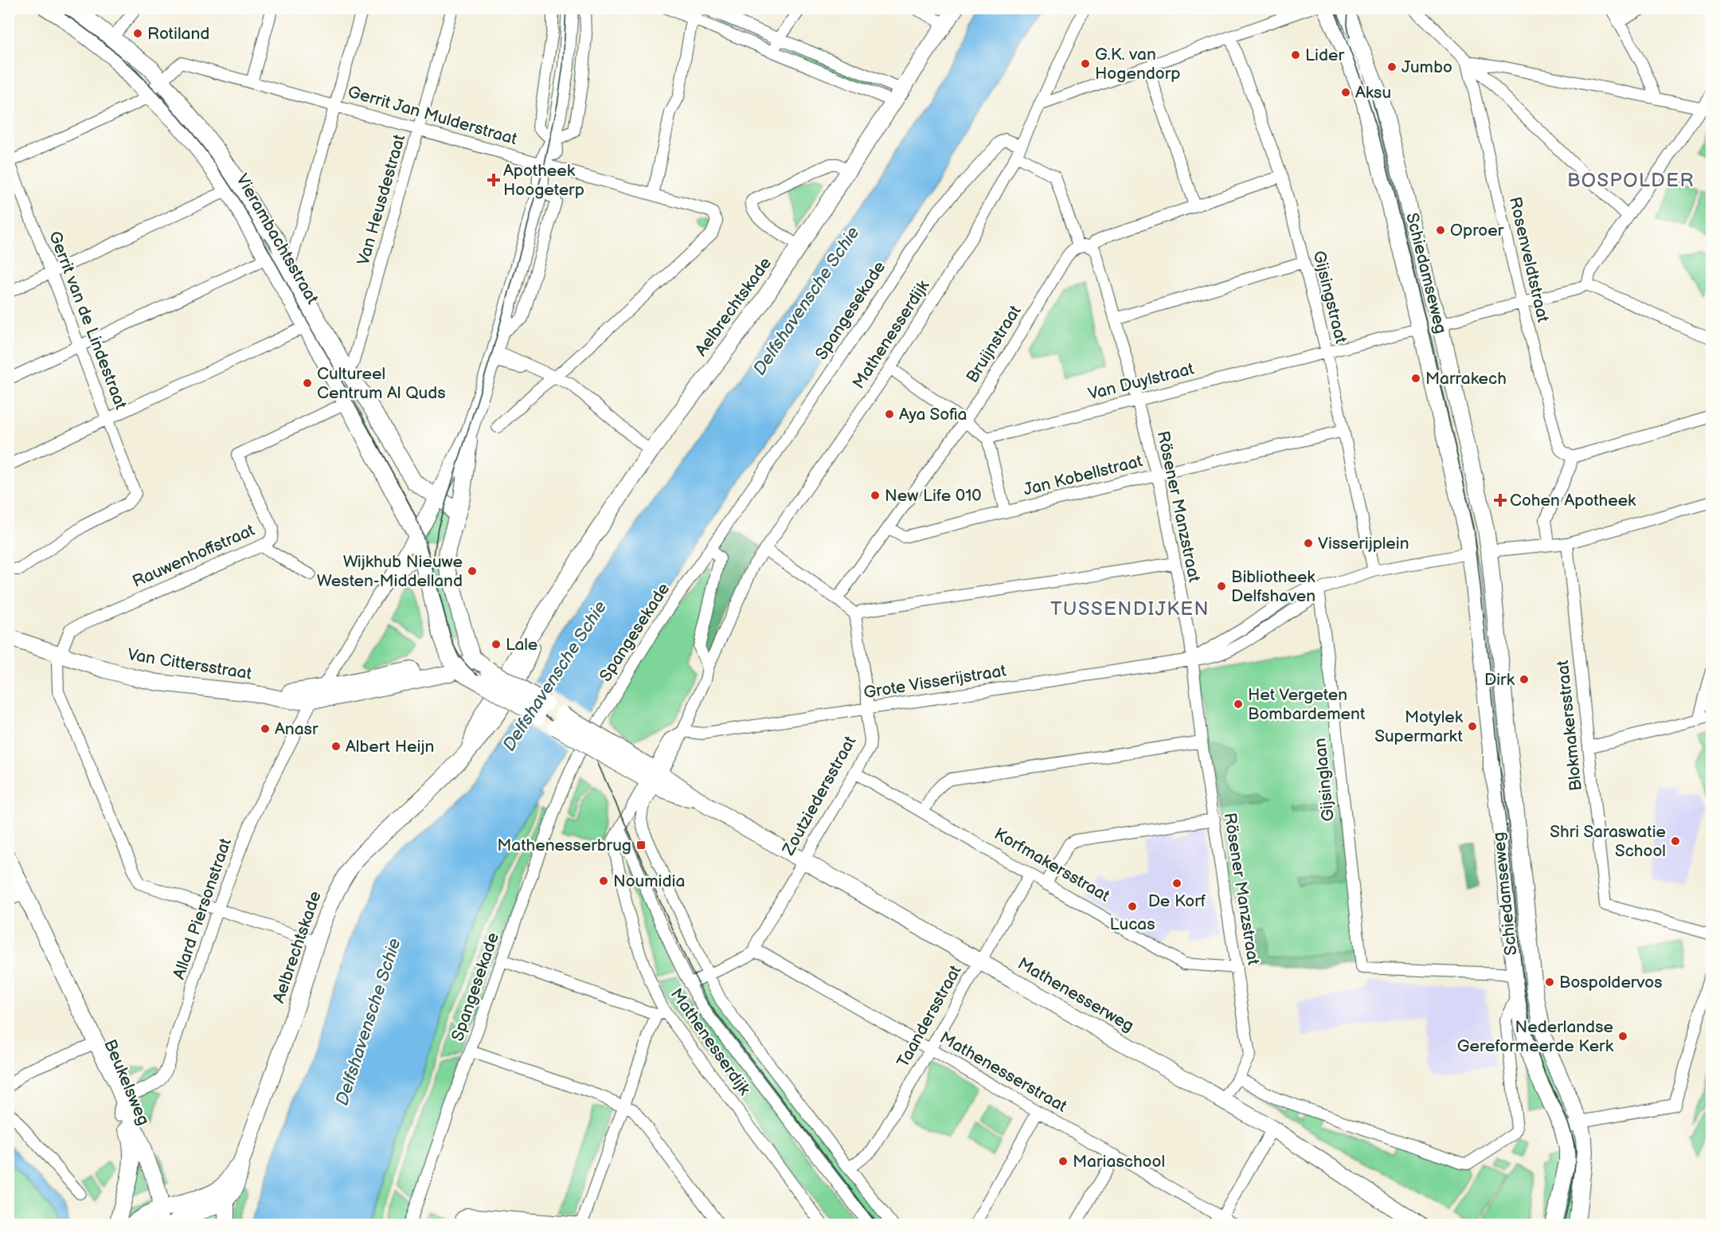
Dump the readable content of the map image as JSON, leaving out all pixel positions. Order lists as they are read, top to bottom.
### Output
{
  "streets": {
    "street": [
      "Gerrit Jan Mulderstraat",
      "Van Heusdestraat",
      "Vierambachtsstraat",
      "Rosenveldtstraat",
      "Schiedamseweg",
      "Gijsingstraat",
      "Aelbrechtskade",
      "Spangesekade",
      "Gerrit van de Lindestraat",
      "Mathenesserdijk",
      "Bruijnstraat",
      "Van Duylstraat",
      "Jan Kobellstraat",
      "Rösener Manzstraat",
      "Rauwenhoffstraat",
      "Van Cittersstraat",
      "Grote Visserijstraat",
      "Blokmakersstraat",
      "Gijsinglaan",
      "Zoutziedersstraat",
      "Korfmakersstraat",
      "Allard Piersonstraat",
      "Mathenesserweg",
      "Taandersstraat",
      "Mathenesserstraat",
      "Beukelsweg"
    ]
  },
  "crossings": [
    ["Gerrit Jan Mulderstraat", "Van Heusdestraat"],
    ["Gerrit Jan Mulderstraat", "Vierambachtsstraat"],
    ["Gerrit Jan Mulderstraat", "Gerrit van de Lindestraat"],
    ["Van Heusdestraat", "Vierambachtsstraat"],
    ["Vierambachtsstraat", "Rauwenhoffstraat"],
    ["Vierambachtsstraat", "Van Cittersstraat"],
    ["Vierambachtsstraat", "Allard Piersonstraat"],
    ["Schiedamseweg", "Van Duylstraat"],
    ["Schiedamseweg", "Grote Visserijstraat"],
    ["Schiedamseweg", "Gijsinglaan"],
    ["Gijsingstraat", "Van Duylstraat"],
    ["Gijsingstraat", "Jan Kobellstraat"],
    ["Gijsingstraat", "Grote Visserijstraat"],
    ["Spangesekade", "Mathenesserdijk"],
    ["Mathenesserdijk", "Grote Visserijstraat"],
    ["Mathenesserdijk", "Zoutziedersstraat"],
    ["Mathenesserdijk", "Mathenesserweg"],
    ["Mathenesserdijk", "Taandersstraat"],
    ["Mathenesserdijk", "Mathenesserstraat"],
    ["Bruijnstraat", "Jan Kobellstraat"],
    ["Van Duylstraat", "Rösener Manzstraat"],
    ["Jan Kobellstraat", "Rösener Manzstraat"],
    ["Rösener Manzstraat", "Grote Visserijstraat"],
    ["Rösener Manzstraat", "Korfmakersstraat"],
    ["Rösener Manzstraat", "Mathenesserweg"],
    ["Rauwenhoffstraat", "Van Cittersstraat"],
    ["Van Cittersstraat", "Allard Piersonstraat"],
    ["Grote Visserijstraat", "Gijsinglaan"],
    ["Grote Visserijstraat", "Zoutziedersstraat"],
    ["Zoutziedersstraat", "Korfmakersstraat"],
    ["Zoutziedersstraat", "Mathenesserweg"],
    ["Zoutziedersstraat", "Mathenesserstraat"],
    ["Korfmakersstraat", "Taandersstraat"],
    ["Allard Piersonstraat", "Beukelsweg"],
    ["Mathenesserweg", "Taandersstraat"],
    ["Taandersstraat", "Mathenesserstraat"]
  ],
  "districts": ["BOSPOLDER", "TUSSENDIJKEN"],
  "water": ["Delfshavensche Schie"],
  "places": {
    "other": [
      "Rotiland",
      "Lider",
      "G.K. van Hogendorp",
      "Jumbo",
      "Aksu",
      "Oproer",
      "Marrakech",
      "Cultureel Centrum Al Quds",
      "Aya Sofia",
      "New Life 010",
      "Visserijplein",
      "Wijkhub Nieuwe Westen-Middelland",
      "Bibliotheek Delfshaven",
      "Lale",
      "Dirk",
      "Het Vergeten Bombardement",
      "Motylek Supermarkt",
      "Anasr",
      "Albert Heijn",
      "Shri Saraswatie School",
      "Noumidia",
      "De Korf",
      "Lucas",
      "Bospoldervos",
      "Nederlandse Gereformeerde Kerk",
      "Mariaschool"
    ],
    "health": ["Apotheek Hoogeterp", "Cohen Apotheek"],
    "transit": ["Mathenesserbrug"]
  }
}
